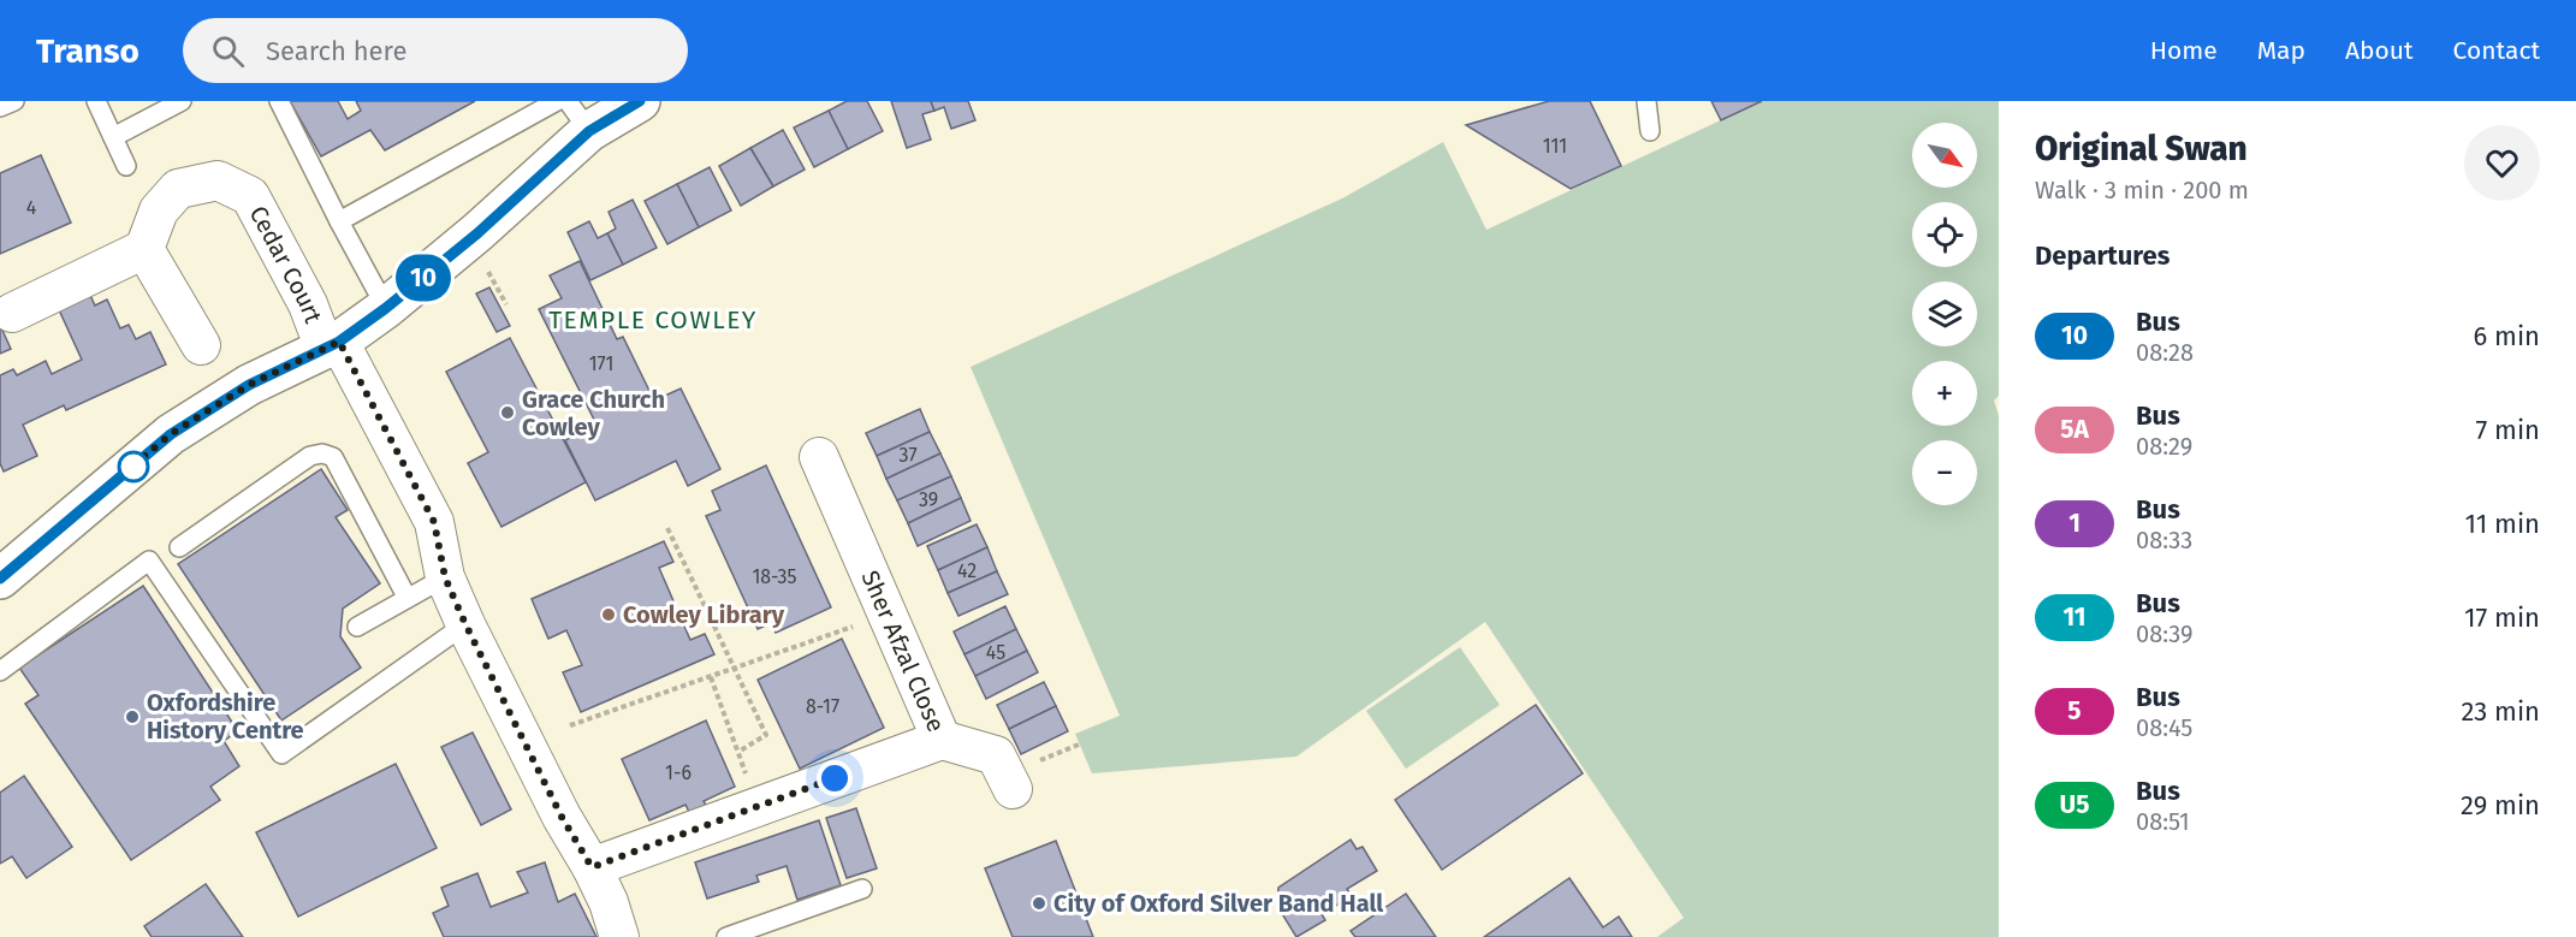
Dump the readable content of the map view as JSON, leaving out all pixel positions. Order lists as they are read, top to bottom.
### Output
{
  "streets": {
    "street": ["Cedar Court", "Sher Afzal Close"]
  },
  "crossings": [
    ["Cedar Court", "Sher Afzal Close"]
  ],
  "districts": ["TEMPLE COWLEY"],
  "places": [
    "Grace Church Cowley",
    "Cowley Library",
    "Oxfordshire History Centre",
    "City of Oxford Silver Band Hall"
  ],
  "lines": ["bus line 10"],
  "house_numbers": [
    "111",
    "4",
    "171",
    "37",
    "39",
    "42",
    "18-35",
    "45",
    "8-17",
    "1-6"
  ],
  "north": "bottom right",
  "page": {
    "header": "Transo",
    "search": "Search here",
    "nav": [
      "Home",
      "Map",
      "About",
      "Contact"
    ],
    "on_map": "10",
    "heading": [
      ["Original Swan", "Walk · 3 min · 200 m"],
      "Departures"
    ],
    "map_buttons": ["+", "−"],
    "list": [
      {
        "mark": "10",
        "name": "Bus",
        "note": "08:28",
        "value": "6 min"
      },
      {
        "mark": "5A",
        "name": "Bus",
        "note": "08:29",
        "value": "7 min"
      },
      {
        "mark": "1",
        "name": "Bus",
        "note": "08:33",
        "value": "11 min"
      },
      {
        "mark": "11",
        "name": "Bus",
        "note": "08:39",
        "value": "17 min"
      },
      {
        "mark": "5",
        "name": "Bus",
        "note": "08:45",
        "value": "23 min"
      },
      {
        "mark": "U5",
        "name": "Bus",
        "note": "08:51",
        "value": "29 min"
      }
    ]
  }
}
